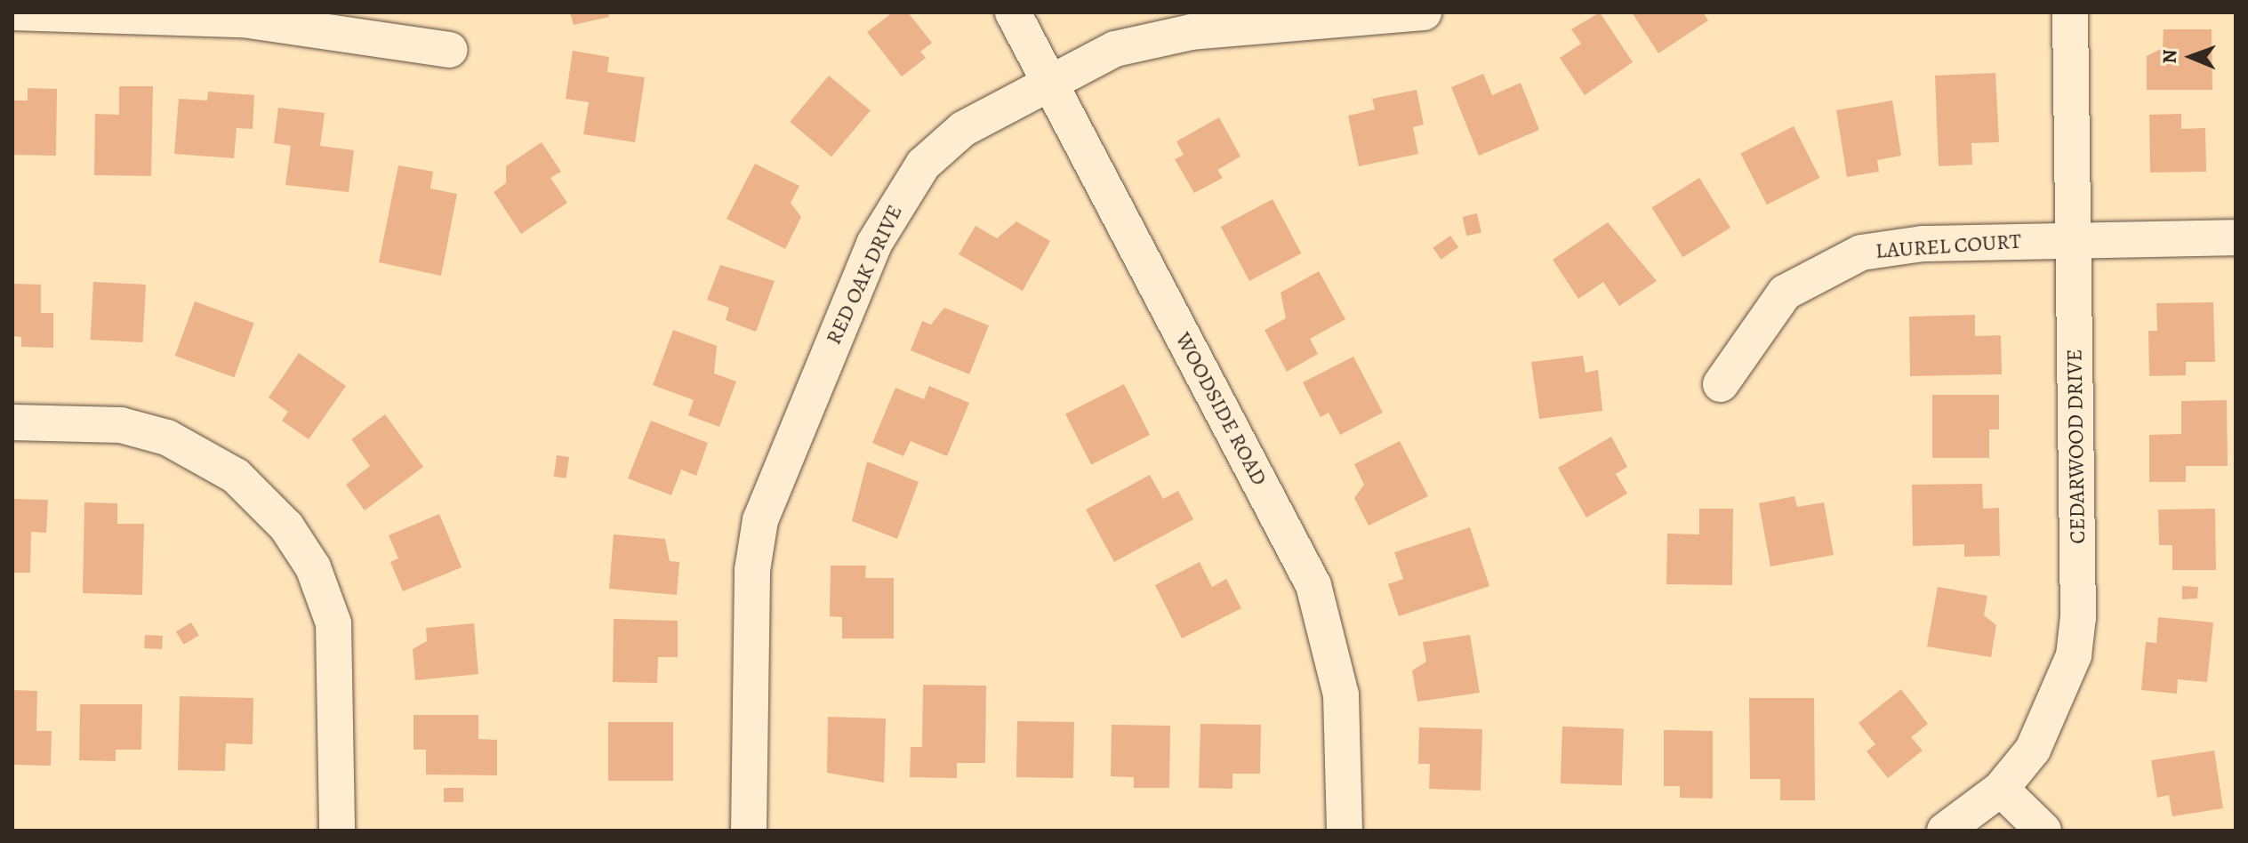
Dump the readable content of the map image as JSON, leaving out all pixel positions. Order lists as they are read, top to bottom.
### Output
{
  "streets": {
    "street": [
      "LAUREL COURT",
      "RED OAK DRIVE",
      "WOODSIDE ROAD",
      "CEDARWOOD DRIVE"
    ]
  },
  "crossings": [
    ["LAUREL COURT", "CEDARWOOD DRIVE"],
    ["RED OAK DRIVE", "WOODSIDE ROAD"]
  ],
  "north": "left"
}
